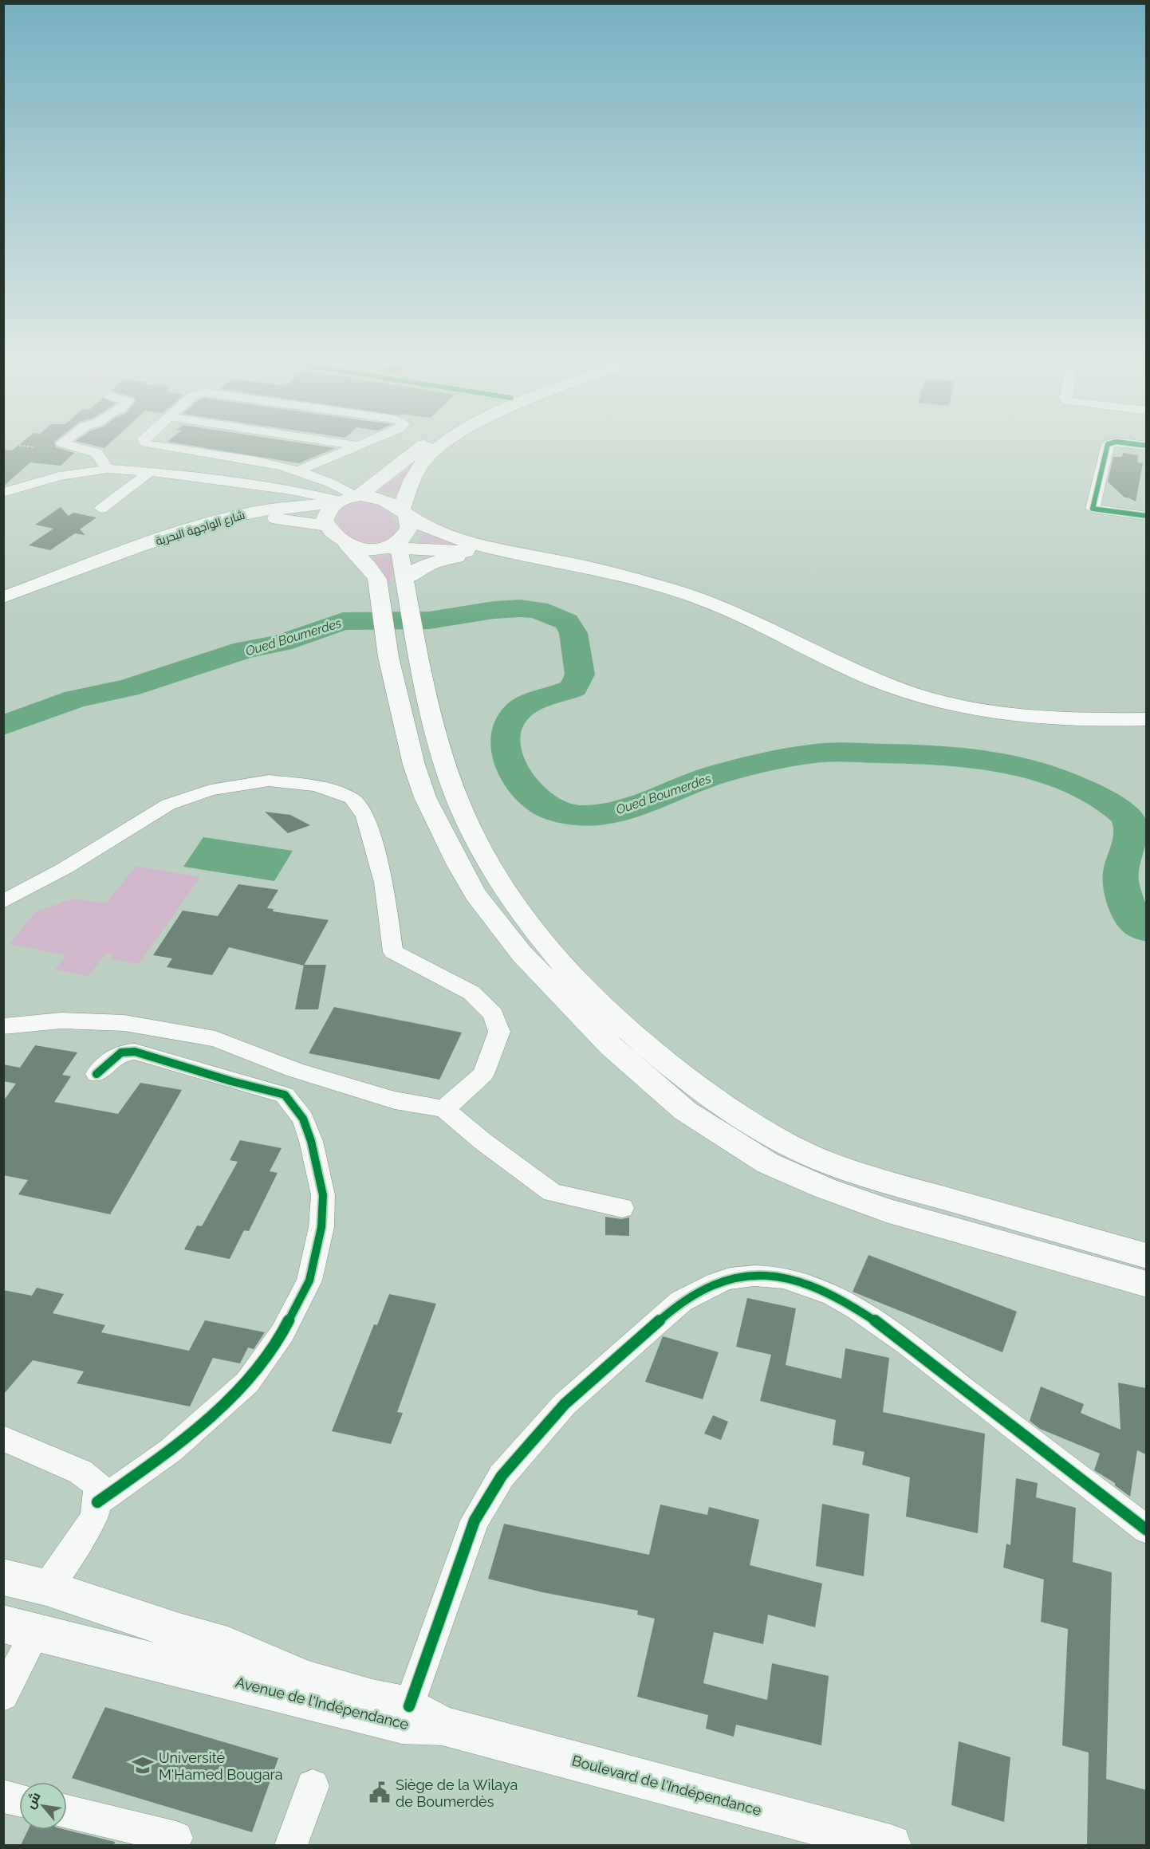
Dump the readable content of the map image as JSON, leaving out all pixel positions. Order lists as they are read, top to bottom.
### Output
{
  "streets": {
    "main road": ["شارع الواجهة البحرية", "Avenue de l'Indépendance", "Boulevard de l'Indépendance"]
  },
  "crossings": [
    ["Avenue de l'Indépendance", "Boulevard de l'Indépendance"]
  ],
  "water": ["Oued Boumerdes"],
  "places": {
    "school or university": ["Université M'Hamed Bougara"],
    "public building": ["Siège de la Wilaya de Boumerdès"]
  },
  "north": "top left"
}
